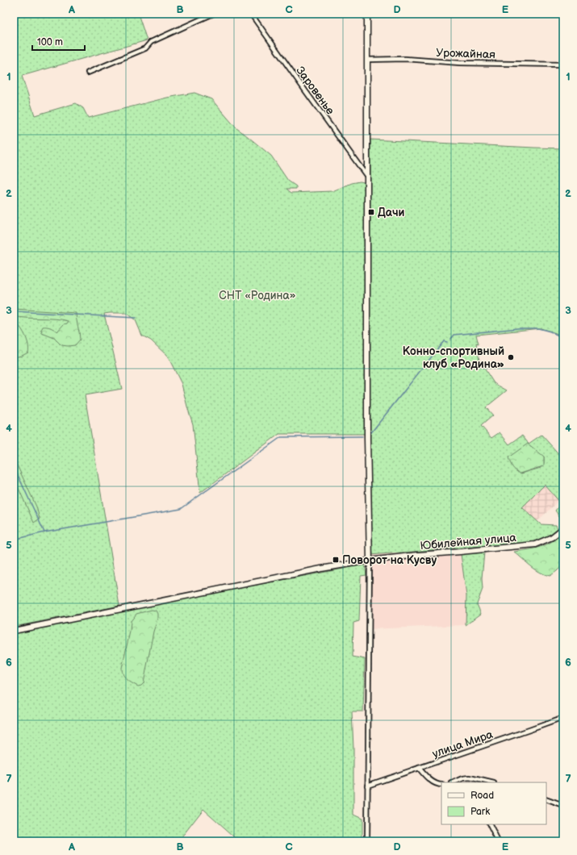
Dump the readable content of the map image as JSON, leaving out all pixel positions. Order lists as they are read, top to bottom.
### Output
{
  "streets": {
    "street": [
      "Урожайная",
      "Заровенье",
      "Юбилейная улица",
      "улица Мира"
    ]
  },
  "parks": ["СНТ «Родина»"],
  "places": {
    "transit": ["Дачи", "Поворот на Кусву"],
    "other": ["Конно-спортивный клуб «Родина»"]
  },
  "legend": ["Road", "Park"],
  "scale_bar": "100 m",
  "grid": {
    "columns": [
      "A",
      "B",
      "C",
      "D",
      "E"
    ],
    "rows": [
      "1",
      "2",
      "3",
      "4",
      "5",
      "6",
      "7"
    ]
  }
}
